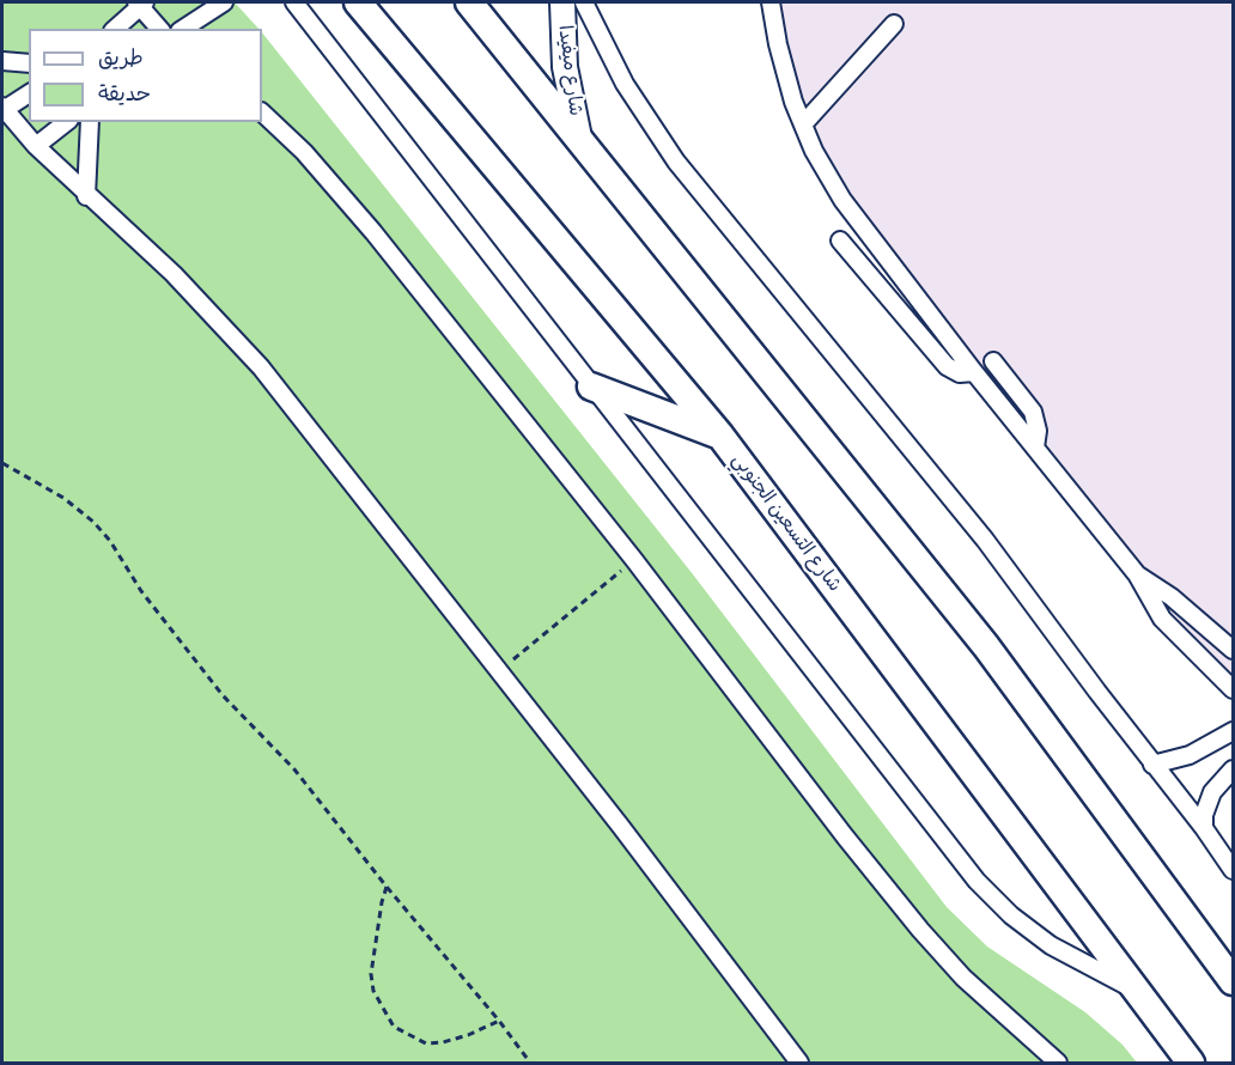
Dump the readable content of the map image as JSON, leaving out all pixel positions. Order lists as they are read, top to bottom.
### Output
{
  "streets": {
    "main road": ["شارع التسعين الجنوبي"],
    "street": ["شارع ميفيدا"]
  },
  "legend": ["طريق", "حديقة"]
}
